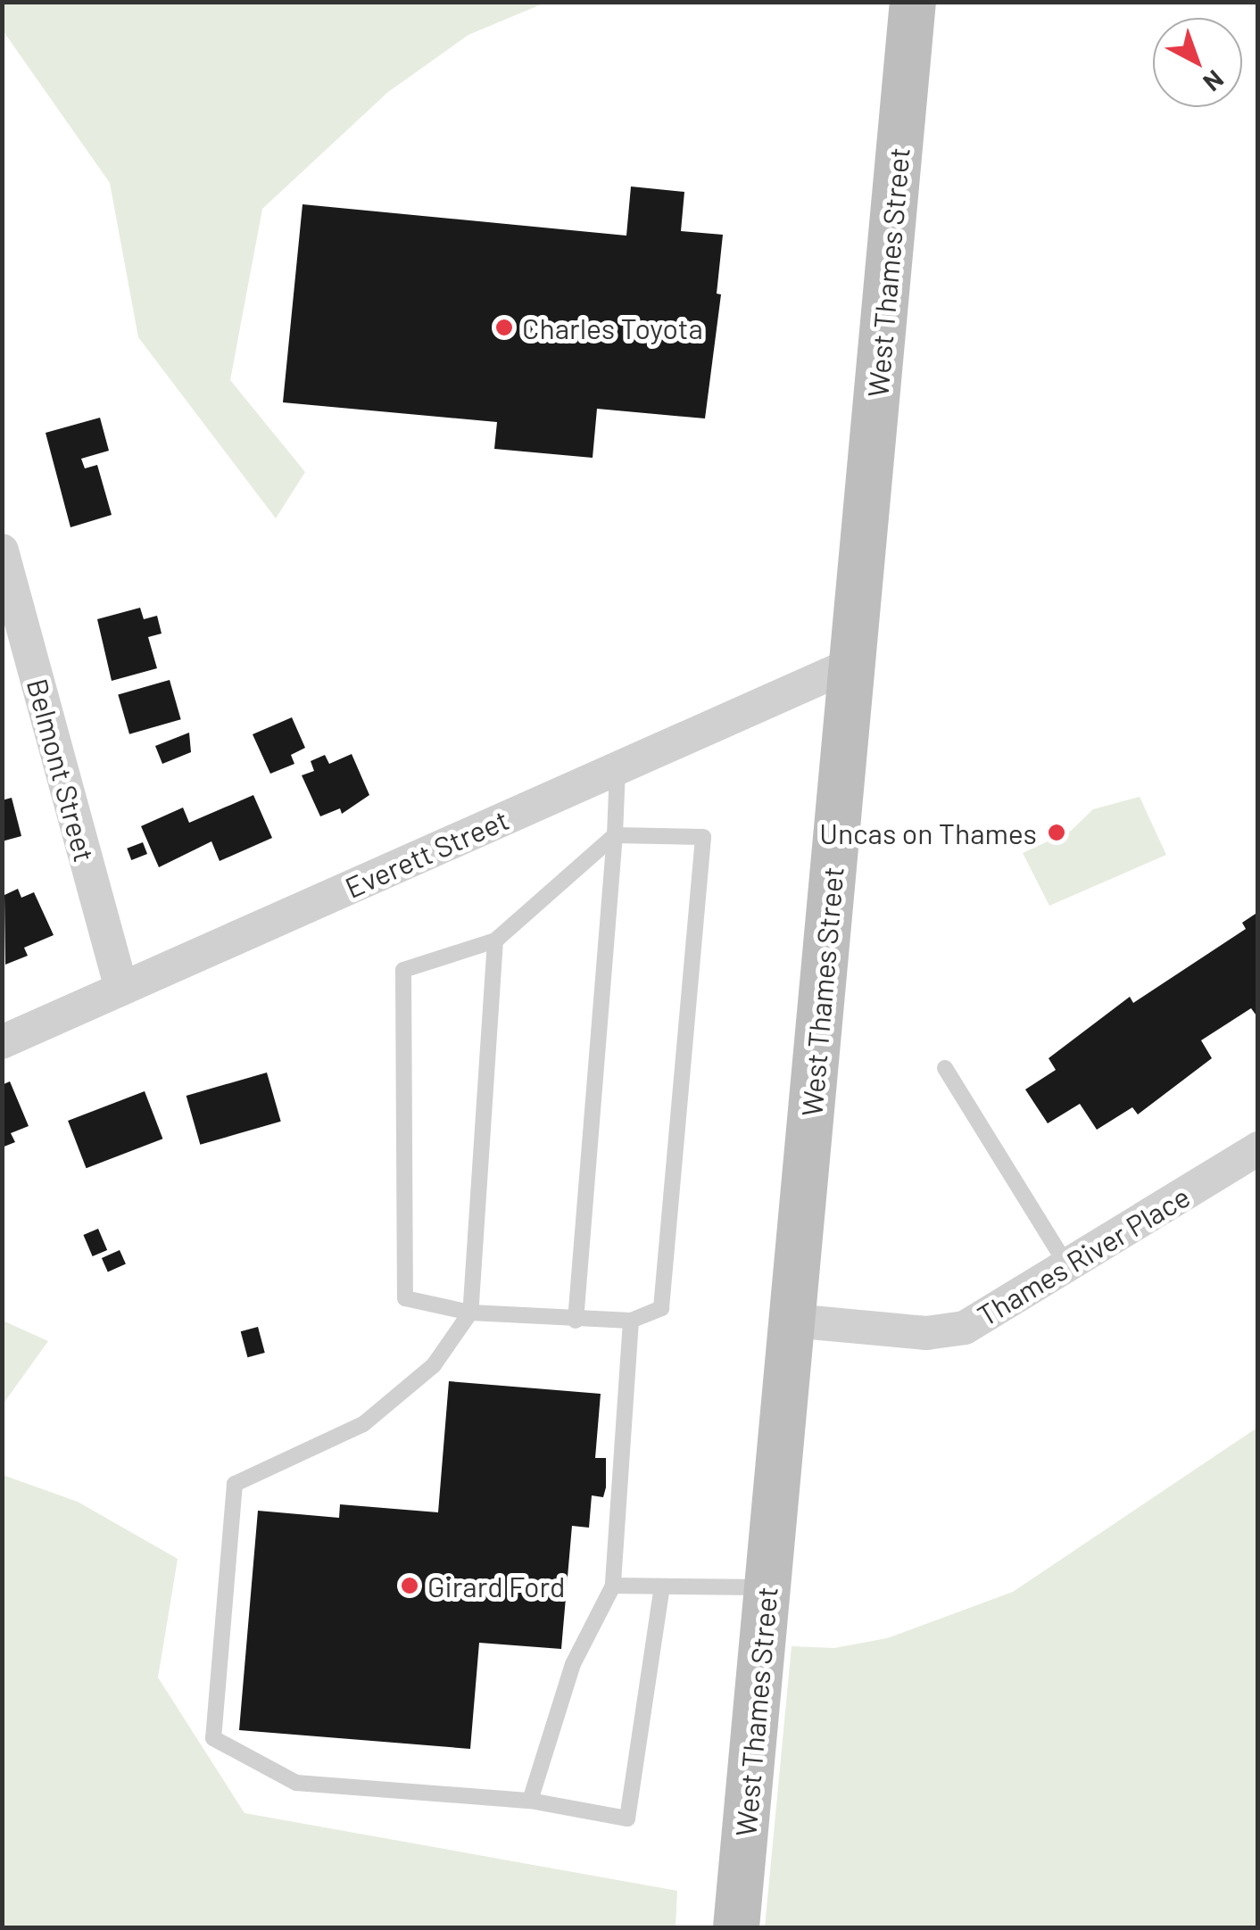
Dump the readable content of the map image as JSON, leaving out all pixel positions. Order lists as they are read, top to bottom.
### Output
{
  "streets": {
    "main road": ["West Thames Street"],
    "street": ["Belmont Street", "Everett Street", "Thames River Place"]
  },
  "crossings": [
    ["West Thames Street", "Everett Street"],
    ["West Thames Street", "Thames River Place"],
    ["Belmont Street", "Everett Street"]
  ],
  "places": ["Charles Toyota", "Uncas on Thames", "Girard Ford"],
  "north": "bottom right"
}
